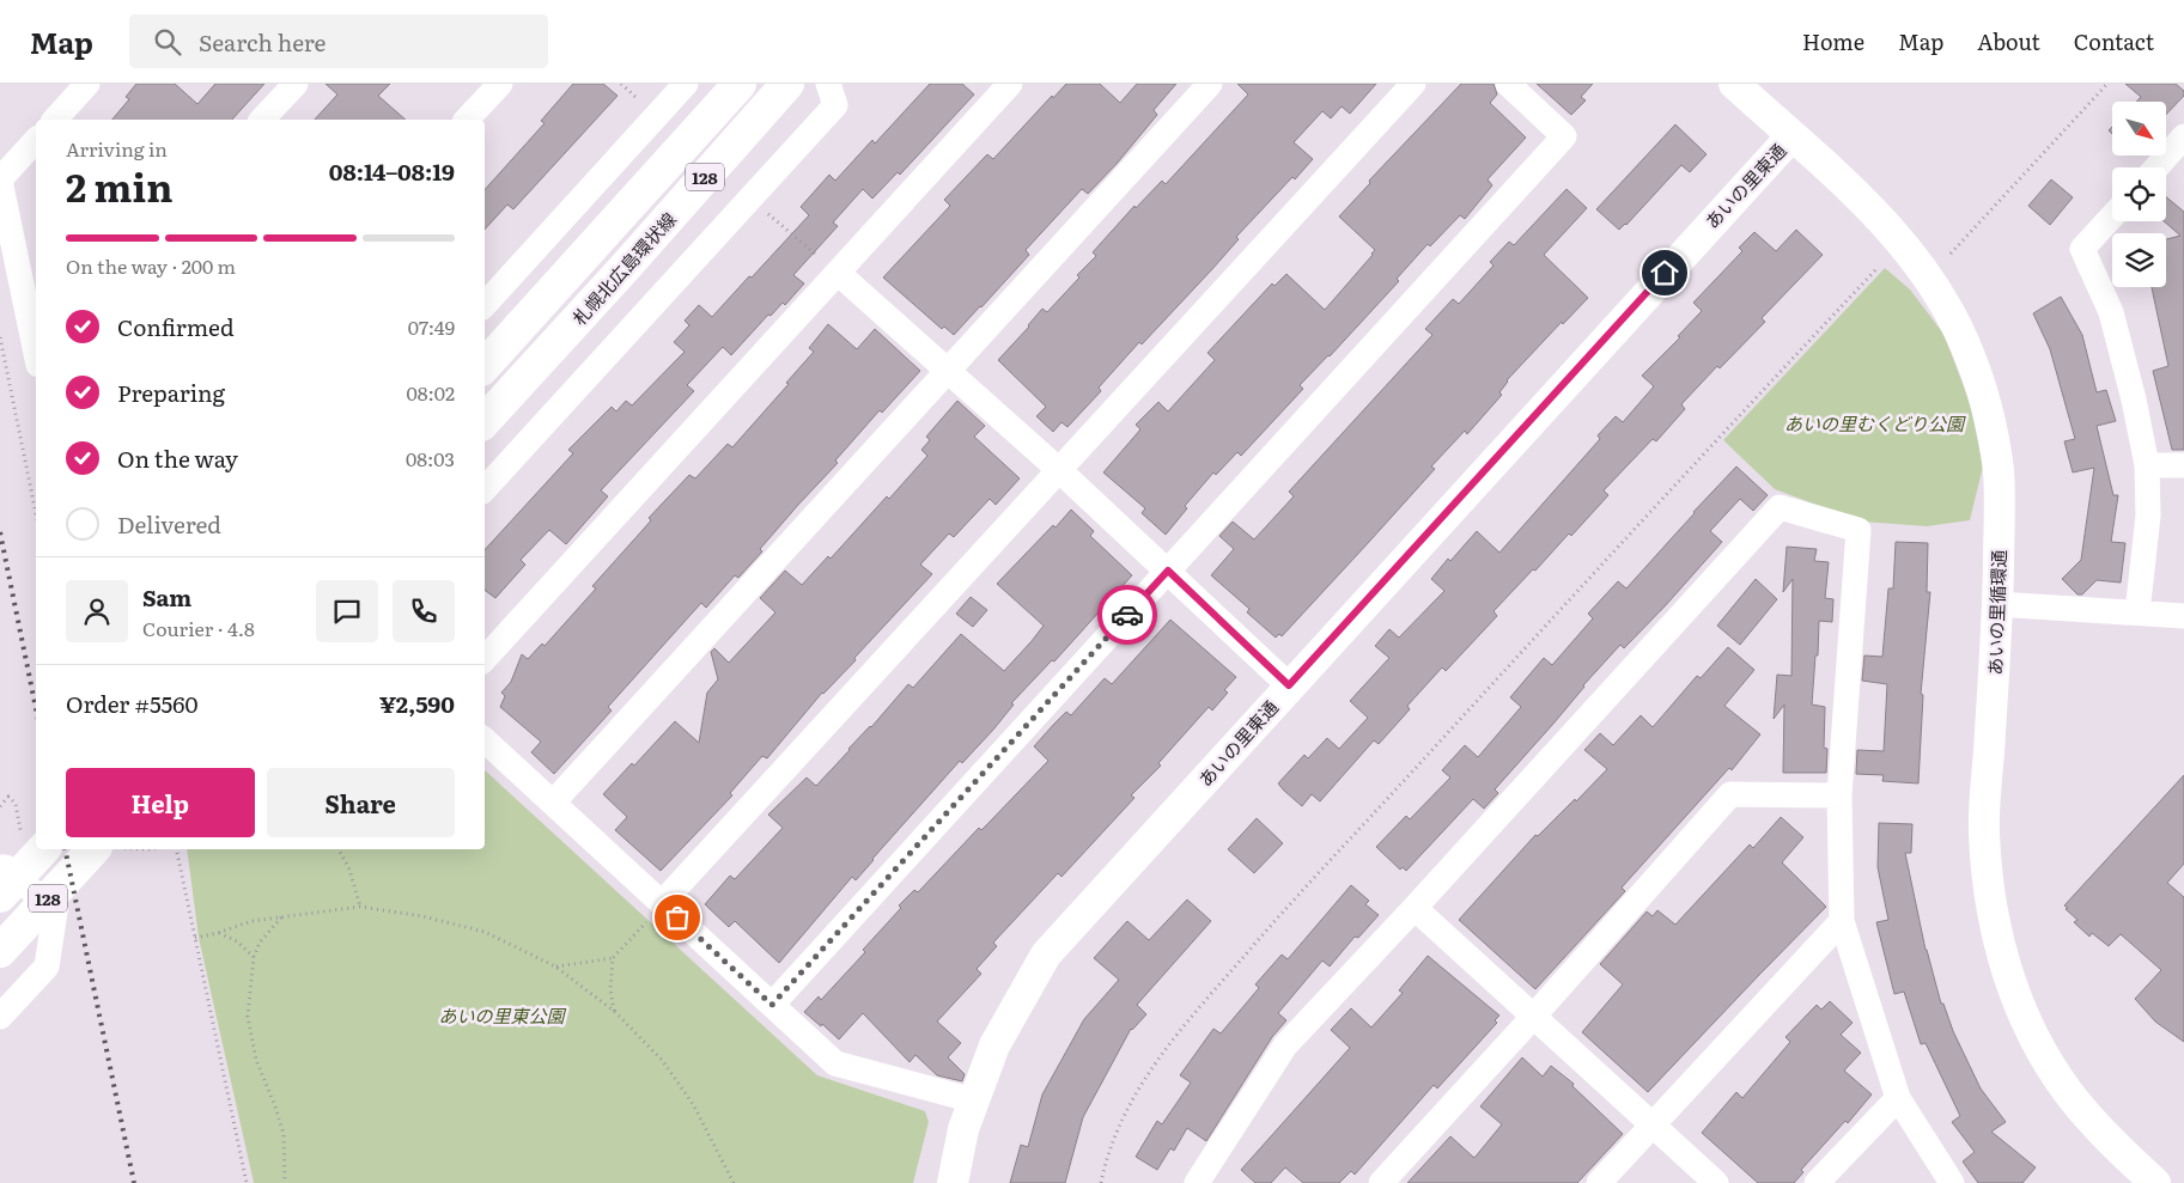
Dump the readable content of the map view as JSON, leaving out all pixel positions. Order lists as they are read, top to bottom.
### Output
{
  "streets": {
    "main road": ["128", "札幌北広島環状線"],
    "street": ["あいの里東通", "あいの里循環通"]
  },
  "crossings": [
    ["あいの里東通", "あいの里循環通"]
  ],
  "parks": ["あいの里むくどり公園", "あいの里東公園"],
  "north": "bottom right",
  "page": {
    "header": "Map",
    "search": "Search here",
    "nav": [
      "Home",
      "Map",
      "About",
      "Contact"
    ],
    "heading": ["2 min", "Arriving in", "08:14–08:19"],
    "panel": [
      "Sam",
      "Courier · 4.8",
      "Order #5560",
      "¥2,590"
    ],
    "bar": "On the way · 200 m",
    "list": [
      ["Confirmed", "07:49"],
      ["Preparing", "08:02"],
      ["On the way", "08:03"],
      "Delivered"
    ],
    "buttons": ["Help", "Share"]
  }
}
